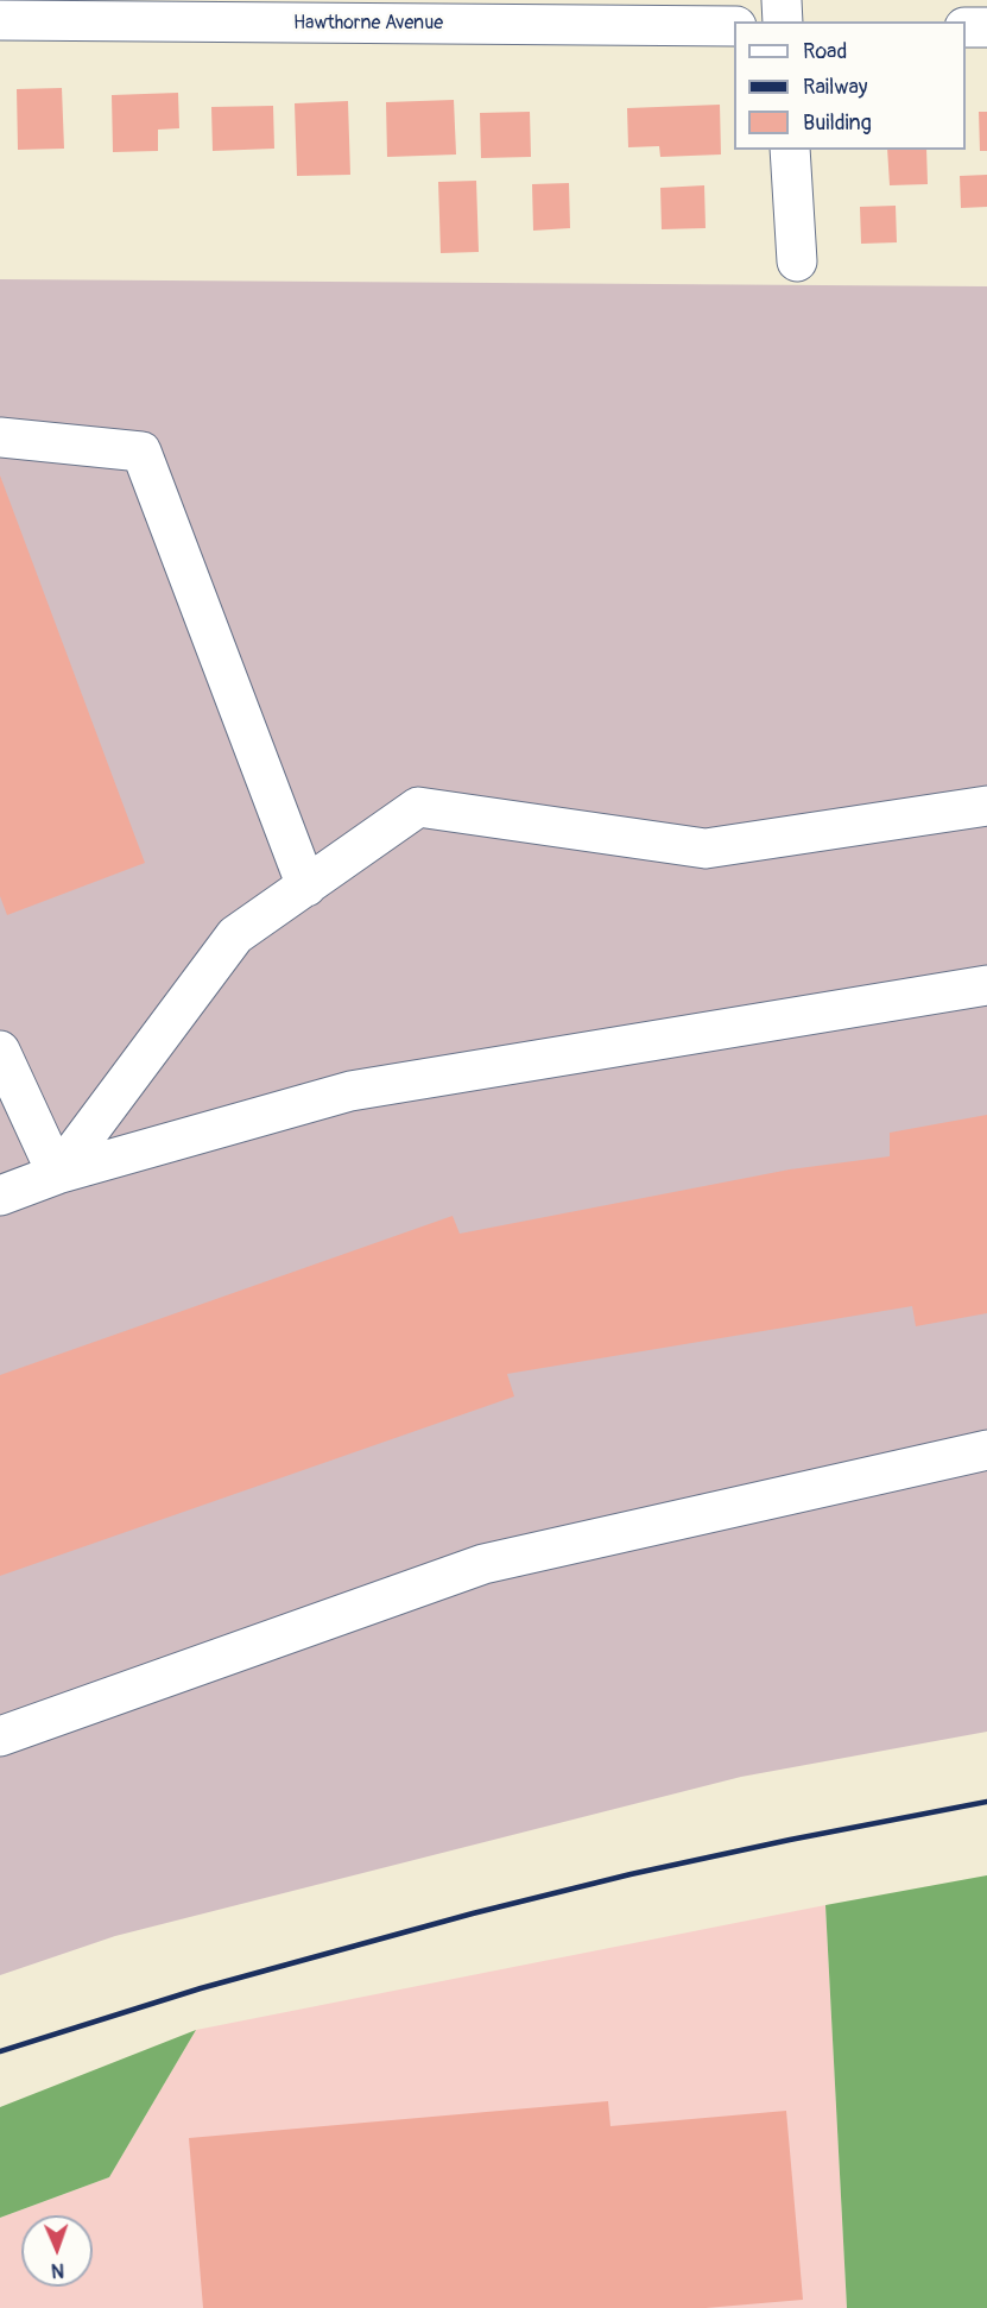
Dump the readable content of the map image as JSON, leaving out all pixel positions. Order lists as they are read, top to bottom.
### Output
{
  "streets": {
    "street": ["Hawthorne Avenue"]
  },
  "legend": ["Road", "Railway", "Building"],
  "north": "bottom"
}
